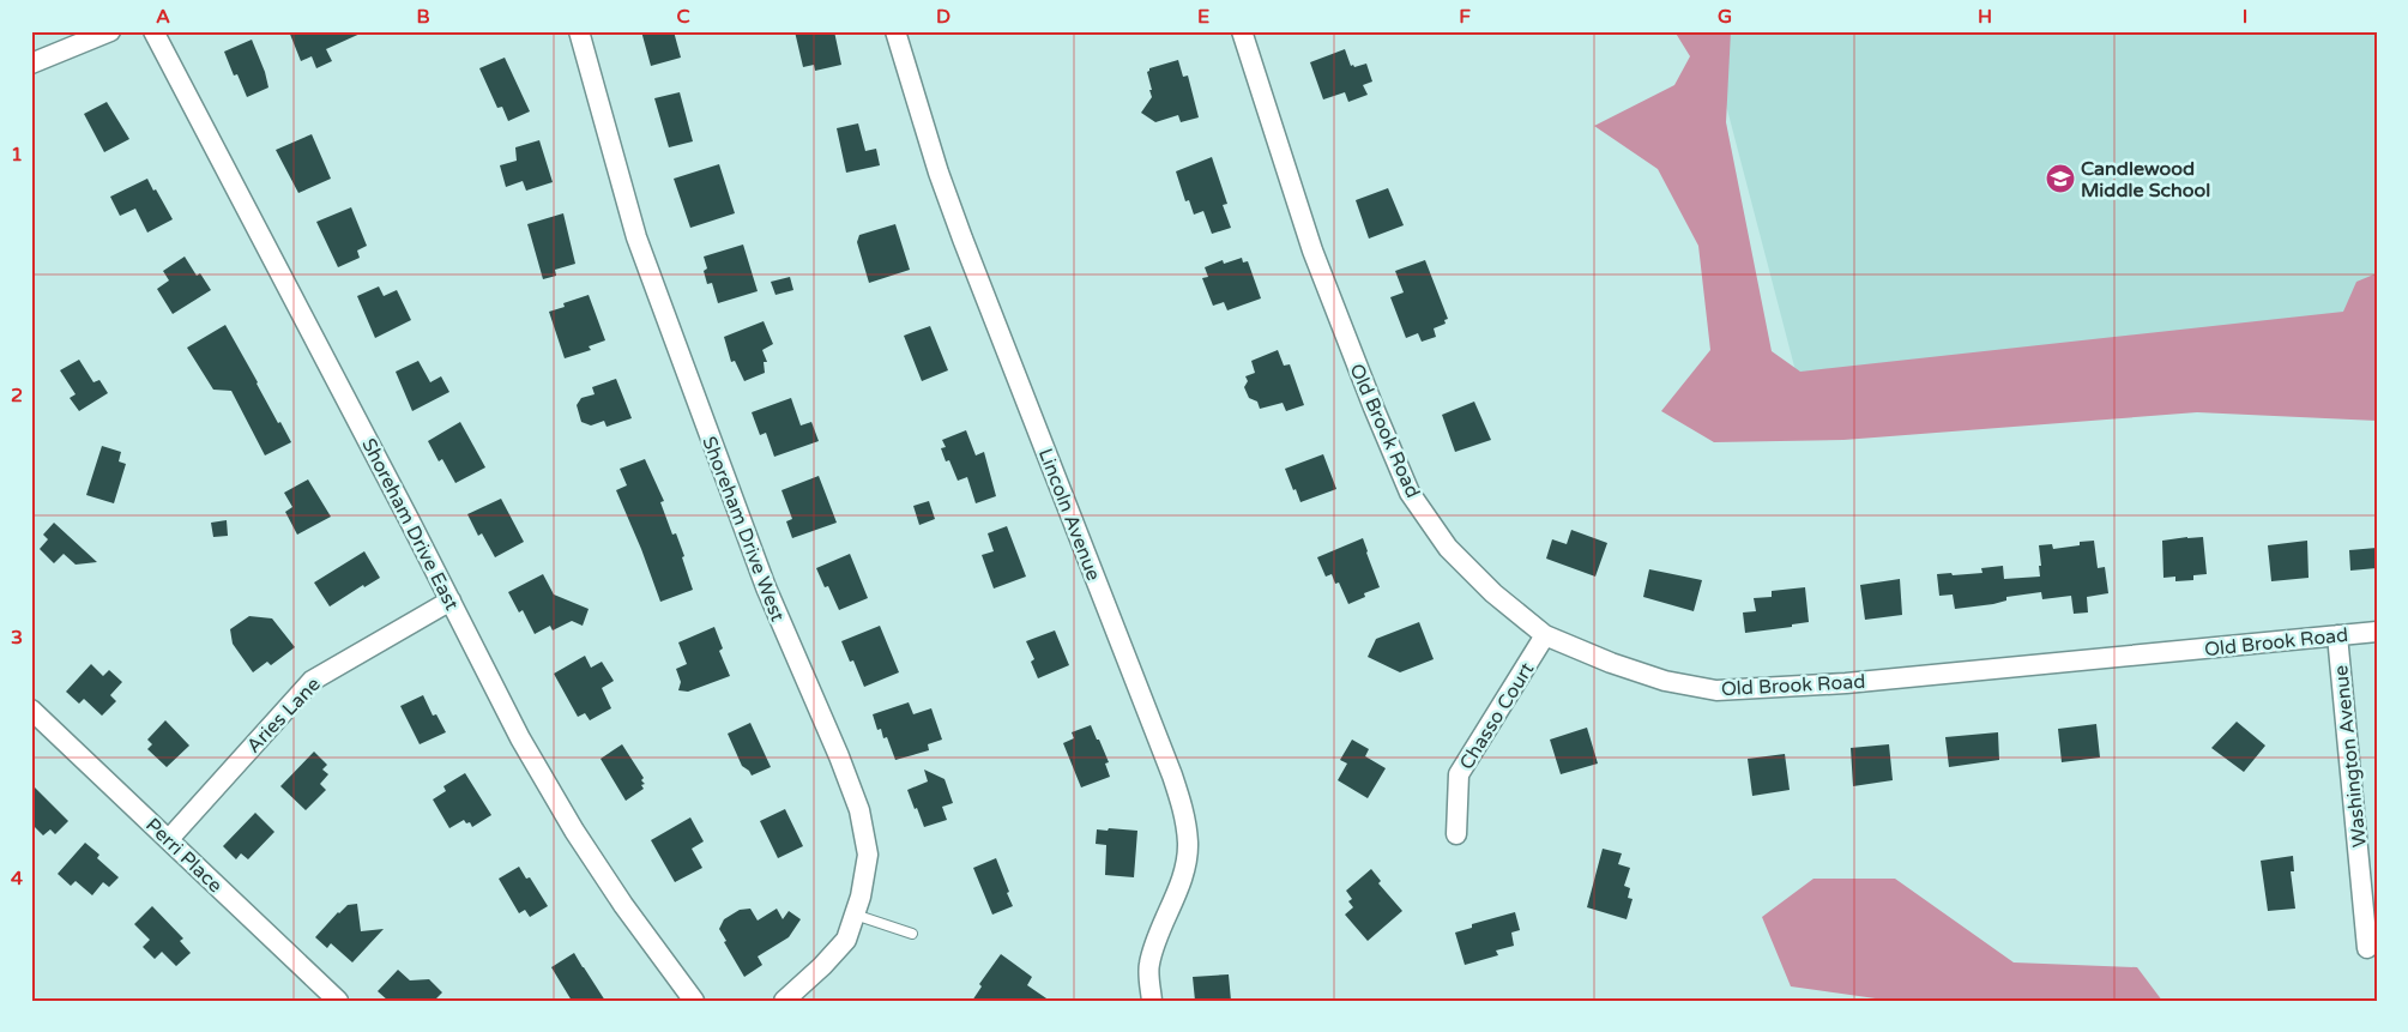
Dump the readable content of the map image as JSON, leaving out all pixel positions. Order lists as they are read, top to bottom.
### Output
{
  "streets": {
    "street": [
      "Old Brook Road",
      "Lincoln Avenue",
      "Shoreham Drive East",
      "Shoreham Drive West",
      "Aries Lane",
      "Chasso Court",
      "Washington Avenue",
      "Perri Place"
    ]
  },
  "crossings": [
    ["Old Brook Road", "Chasso Court"],
    ["Old Brook Road", "Washington Avenue"],
    ["Shoreham Drive East", "Aries Lane"],
    ["Aries Lane", "Perri Place"]
  ],
  "places": {
    "school or university": ["Candlewood Middle School"]
  },
  "grid": {
    "columns": [
      "A",
      "B",
      "C",
      "D",
      "E",
      "F",
      "G",
      "H",
      "I"
    ],
    "rows": [
      "1",
      "2",
      "3",
      "4"
    ]
  }
}
